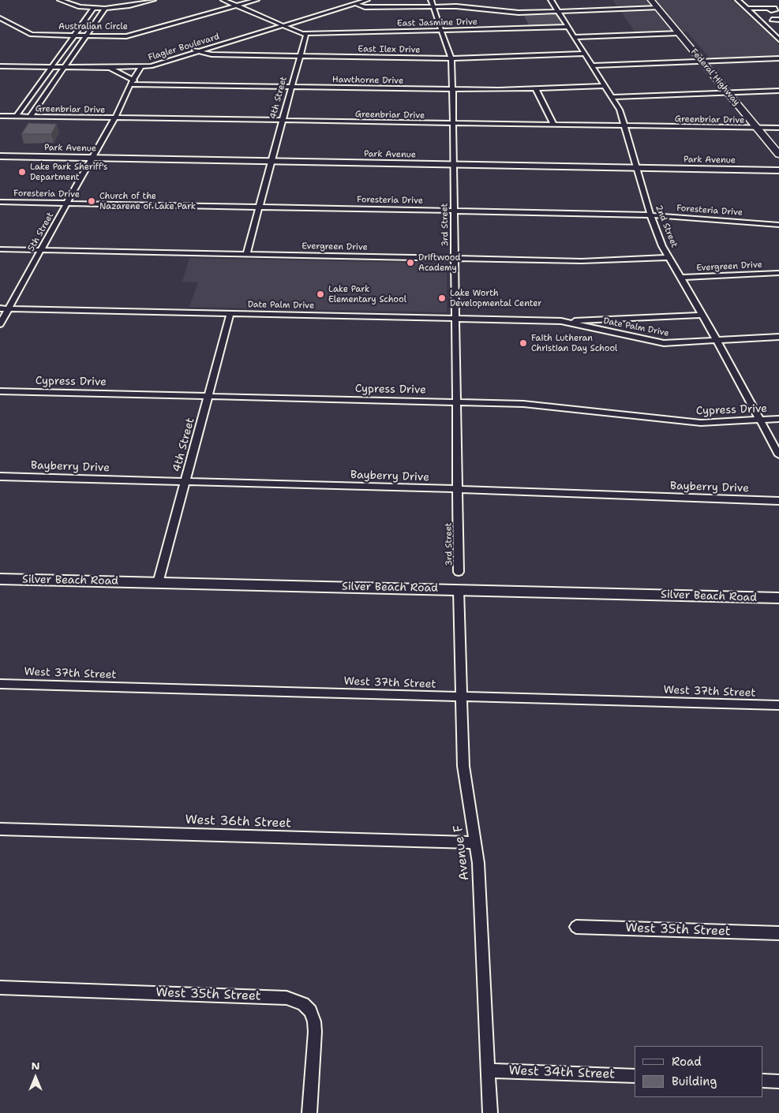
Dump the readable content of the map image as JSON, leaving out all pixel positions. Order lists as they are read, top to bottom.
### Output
{
  "streets": {
    "main road": ["Federal Highway"],
    "street": [
      "East Jasmine Drive",
      "Australian Circle",
      "Flagler Boulevard",
      "East Ilex Drive",
      "Hawthorne Drive",
      "4th Street",
      "Greenbriar Drive",
      "Park Avenue",
      "Foresteria Drive",
      "3rd Street",
      "2nd Street",
      "5th Street",
      "Evergreen Drive",
      "Date Palm Drive",
      "Cypress Drive",
      "Bayberry Drive",
      "Silver Beach Road",
      "West 37th Street",
      "West 36th Street",
      "Avenue F",
      "West 35th Street",
      "West 34th Street"
    ]
  },
  "crossings": [
    ["East Jasmine Drive", "4th Street"],
    ["East Jasmine Drive", "3rd Street"],
    ["East Jasmine Drive", "2nd Street"],
    ["Flagler Boulevard", "East Ilex Drive"],
    ["Flagler Boulevard", "5th Street"],
    ["East Ilex Drive", "4th Street"],
    ["East Ilex Drive", "3rd Street"],
    ["East Ilex Drive", "2nd Street"],
    ["Federal Highway", "Greenbriar Drive"],
    ["Hawthorne Drive", "4th Street"],
    ["Hawthorne Drive", "3rd Street"],
    ["Hawthorne Drive", "2nd Street"],
    ["Hawthorne Drive", "5th Street"],
    ["4th Street", "Greenbriar Drive"],
    ["4th Street", "Park Avenue"],
    ["4th Street", "Foresteria Drive"],
    ["4th Street", "Evergreen Drive"],
    ["4th Street", "Date Palm Drive"],
    ["4th Street", "Cypress Drive"],
    ["4th Street", "Bayberry Drive"],
    ["4th Street", "Silver Beach Road"],
    ["Greenbriar Drive", "3rd Street"],
    ["Greenbriar Drive", "2nd Street"],
    ["Greenbriar Drive", "5th Street"],
    ["Park Avenue", "3rd Street"],
    ["Park Avenue", "2nd Street"],
    ["Park Avenue", "5th Street"],
    ["Foresteria Drive", "3rd Street"],
    ["Foresteria Drive", "2nd Street"],
    ["Foresteria Drive", "5th Street"],
    ["3rd Street", "Evergreen Drive"],
    ["3rd Street", "Date Palm Drive"],
    ["3rd Street", "Cypress Drive"],
    ["3rd Street", "Bayberry Drive"],
    ["2nd Street", "Evergreen Drive"],
    ["2nd Street", "Date Palm Drive"],
    ["2nd Street", "Cypress Drive"],
    ["5th Street", "Evergreen Drive"],
    ["5th Street", "Date Palm Drive"],
    ["Silver Beach Road", "Avenue F"],
    ["West 37th Street", "Avenue F"],
    ["West 36th Street", "Avenue F"],
    ["Avenue F", "West 34th Street"]
  ],
  "places": [
    "Lake Park Sheriff's Department",
    "Church of the Nazarene of Lake Park",
    "Driftwood Academy",
    "Lake Park Elementary School",
    "Lake Worth Developmental Center",
    "Faith Lutheran Christian Day School"
  ],
  "legend": ["Road", "Building"],
  "north": "top"
}
